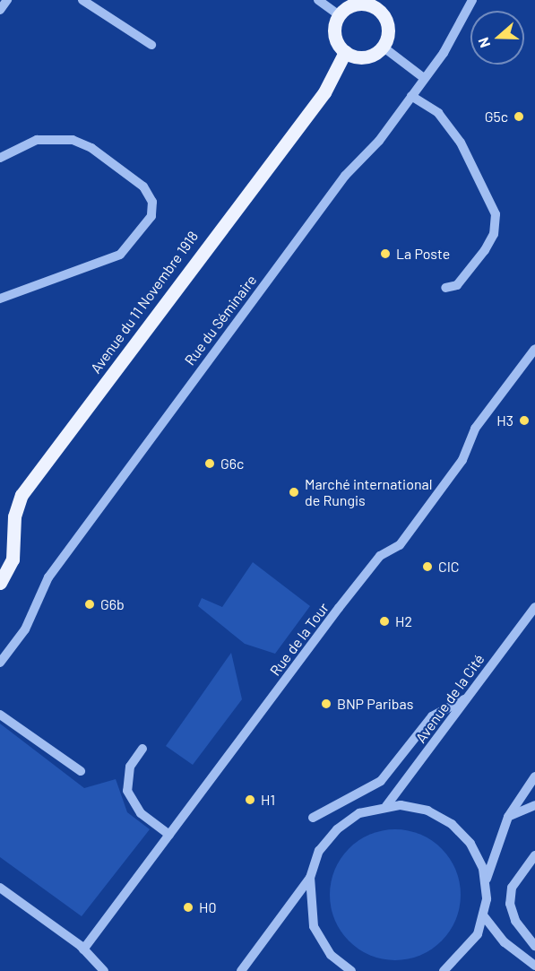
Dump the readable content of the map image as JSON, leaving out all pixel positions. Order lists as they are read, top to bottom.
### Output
{
  "streets": {
    "main road": ["Avenue du 11 Novembre 1918"],
    "street": ["Rue du Séminaire", "Rue de la Tour", "Avenue de la Cité"]
  },
  "places": [
    "G5c",
    "La Poste",
    "H3",
    "G6c",
    "Marché international de Rungis",
    "CIC",
    "G6b",
    "H2",
    "BNP Paribas",
    "H1",
    "H0"
  ],
  "north": "left"
}
